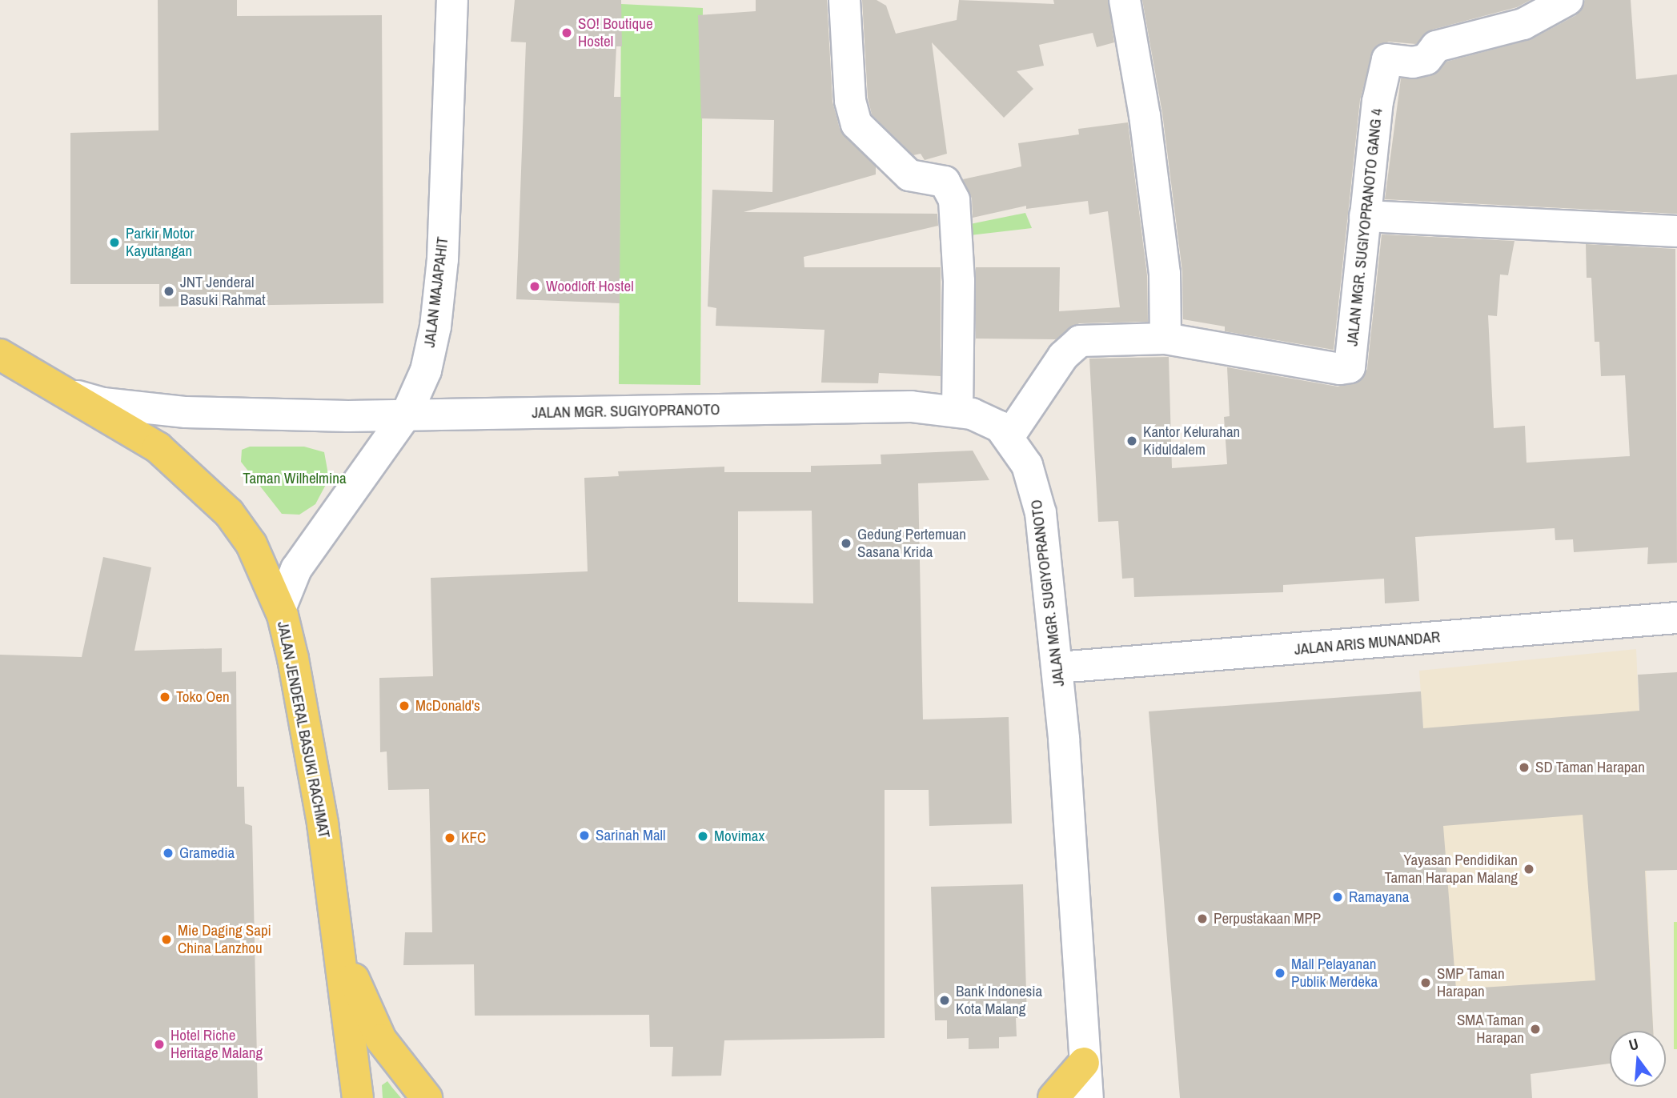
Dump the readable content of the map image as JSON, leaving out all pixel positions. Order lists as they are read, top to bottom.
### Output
{
  "streets": {
    "main road": ["JALAN JENDERAL BASUKI RACHMAT"],
    "street": [
      "JALAN MGR. SUGIYOPRANOTO GANG 4",
      "JALAN MAJAPAHIT",
      "JALAN MGR. SUGIYOPRANOTO",
      "JALAN ARIS MUNANDAR"
    ]
  },
  "crossings": [
    ["JALAN MGR. SUGIYOPRANOTO GANG 4", "JALAN MGR. SUGIYOPRANOTO"],
    ["JALAN MAJAPAHIT", "JALAN MGR. SUGIYOPRANOTO"],
    ["JALAN MAJAPAHIT", "JALAN JENDERAL BASUKI RACHMAT"],
    ["JALAN MGR. SUGIYOPRANOTO", "JALAN ARIS MUNANDAR"],
    ["JALAN MGR. SUGIYOPRANOTO", "JALAN JENDERAL BASUKI RACHMAT"]
  ],
  "parks": ["Taman Wilhelmina"],
  "places": [
    "SO! Boutique Hostel",
    "Parkir Motor Kayutangan",
    "Woodloft Hostel",
    "JNT Jenderal Basuki Rahmat",
    "Kantor Kelurahan Kiduldalem",
    "Gedung Pertemuan Sasana Krida",
    "Toko Oen",
    "McDonald's",
    "SD Taman Harapan",
    "Sarinah Mall",
    "Movimax",
    "KFC",
    "Gramedia",
    "Yayasan Pendidikan Taman Harapan Malang",
    "Ramayana",
    "Perpustakaan MPP",
    "Mie Daging Sapi China Lanzhou",
    "Mall Pelayanan Publik Merdeka",
    "SMP Taman Harapan",
    "Bank Indonesia Kota Malang",
    "SMA Taman Harapan",
    "Hotel Riche Heritage Malang"
  ],
  "north": "top"
}
